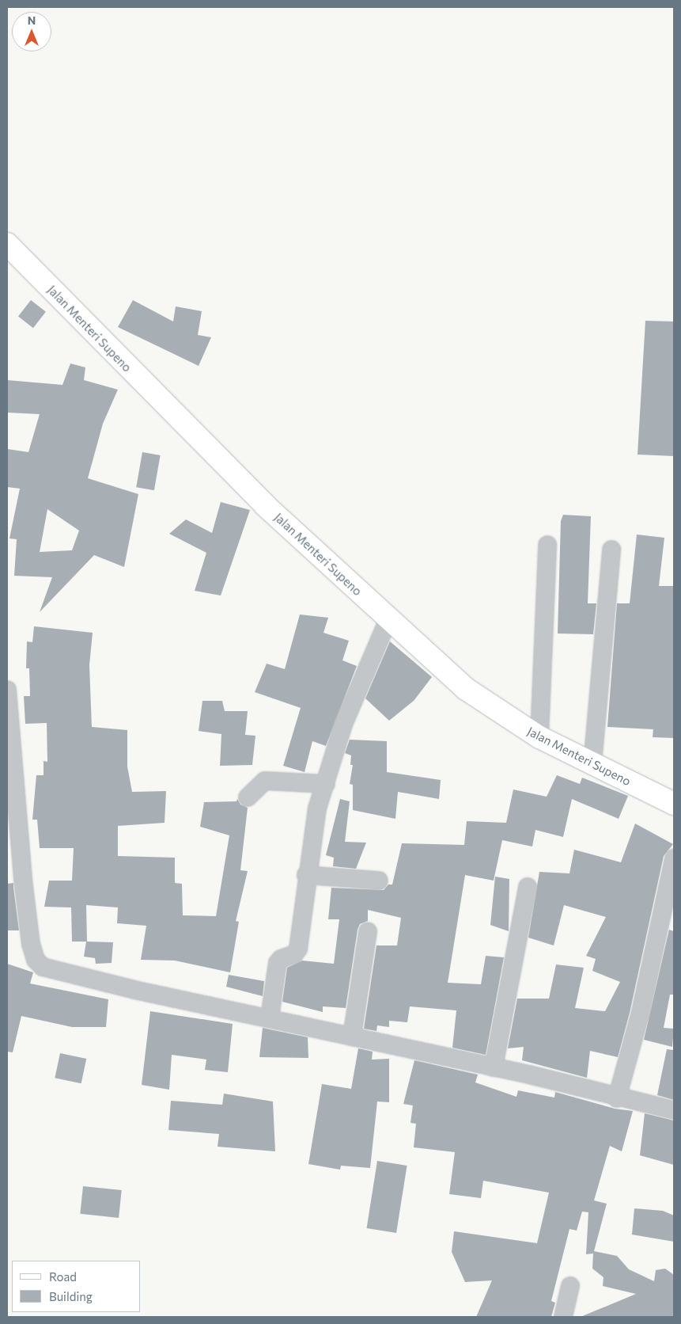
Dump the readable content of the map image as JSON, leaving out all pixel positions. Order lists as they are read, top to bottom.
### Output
{
  "streets": {
    "main road": ["Jalan Menteri Supeno"]
  },
  "legend": ["Road", "Building"],
  "north": "top"
}
